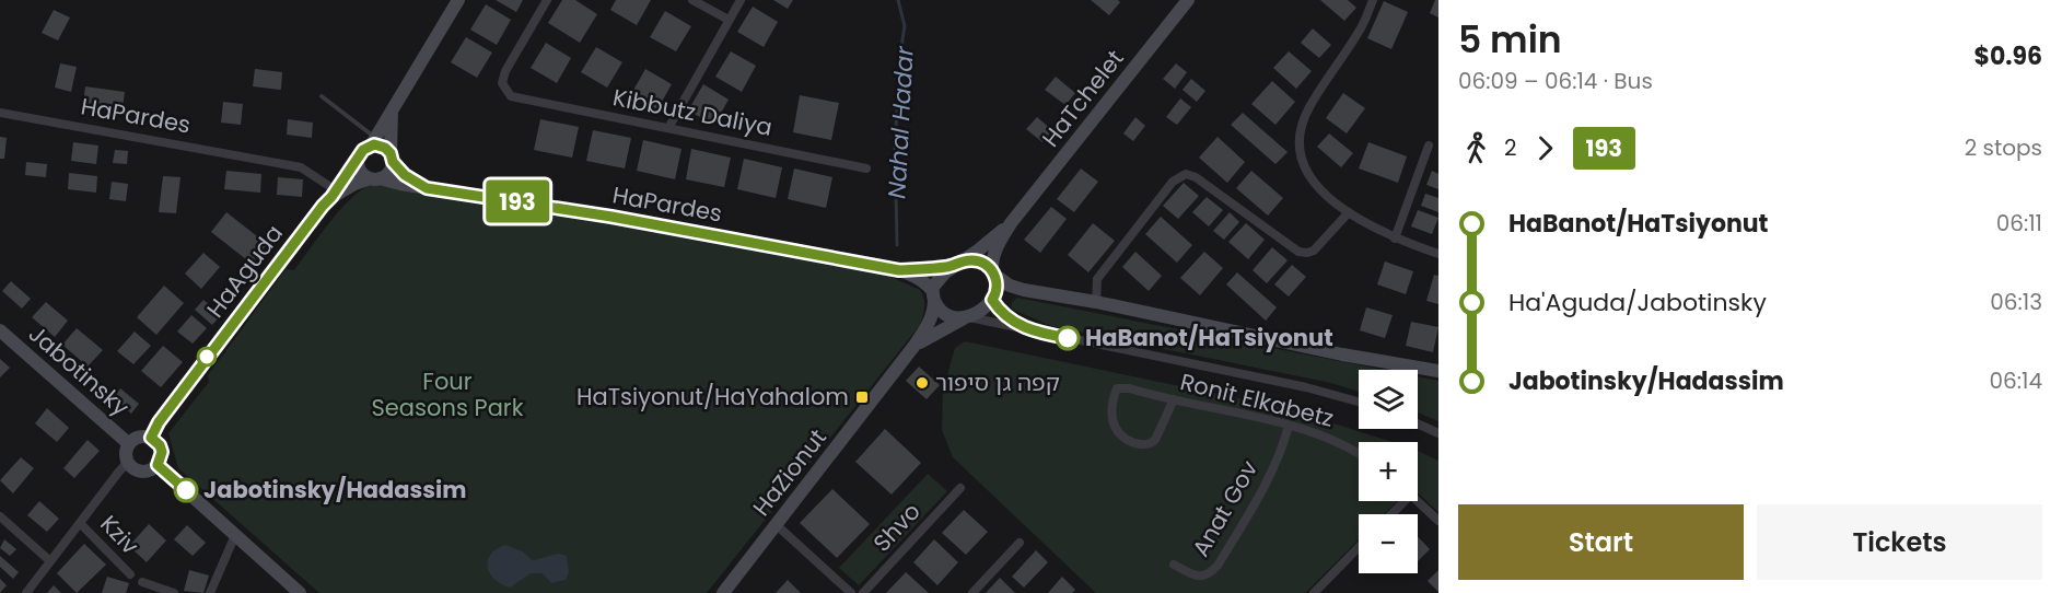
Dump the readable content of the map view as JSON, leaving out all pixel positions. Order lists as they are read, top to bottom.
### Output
{
  "streets": {
    "street": [
      "HaTchelet",
      "Kibbutz Daliya",
      "HaPardes",
      "HaAguda",
      "Jabotinsky",
      "Ronit Elkabetz",
      "HaZionut",
      "Anat Gov",
      "Shvo",
      "Kziv"
    ]
  },
  "crossings": [
    ["HaTchelet", "HaPardes"],
    ["HaTchelet", "HaZionut"],
    ["HaPardes", "HaAguda"],
    ["HaPardes", "HaZionut"],
    ["HaAguda", "Jabotinsky"],
    ["Ronit Elkabetz", "Anat Gov"]
  ],
  "water": ["Nahal Hadar"],
  "parks": ["Four Seasons Park"],
  "places": {
    "other": ["HaBanot/HaTsiyonut", "קפה גן סיפור", "Jabotinsky/Hadassim"],
    "transit": ["HaTsiyonut/HaYahalom"]
  },
  "lines": ["bus line 193"],
  "page": {
    "on_map": "193",
    "heading": ["5 min", "06:09 – 06:14 · Bus", "$0.96"],
    "legs": ["2", "193", "2 stops"],
    "list": [
      {
        "name": "HaBanot/HaTsiyonut",
        "value": "06:11"
      },
      {
        "name": "Ha'Aguda/Jabotinsky",
        "value": "06:13"
      },
      {
        "name": "Jabotinsky/Hadassim",
        "value": "06:14"
      }
    ],
    "map_buttons": ["+", "−"],
    "buttons": ["Start", "Tickets"]
  }
}
